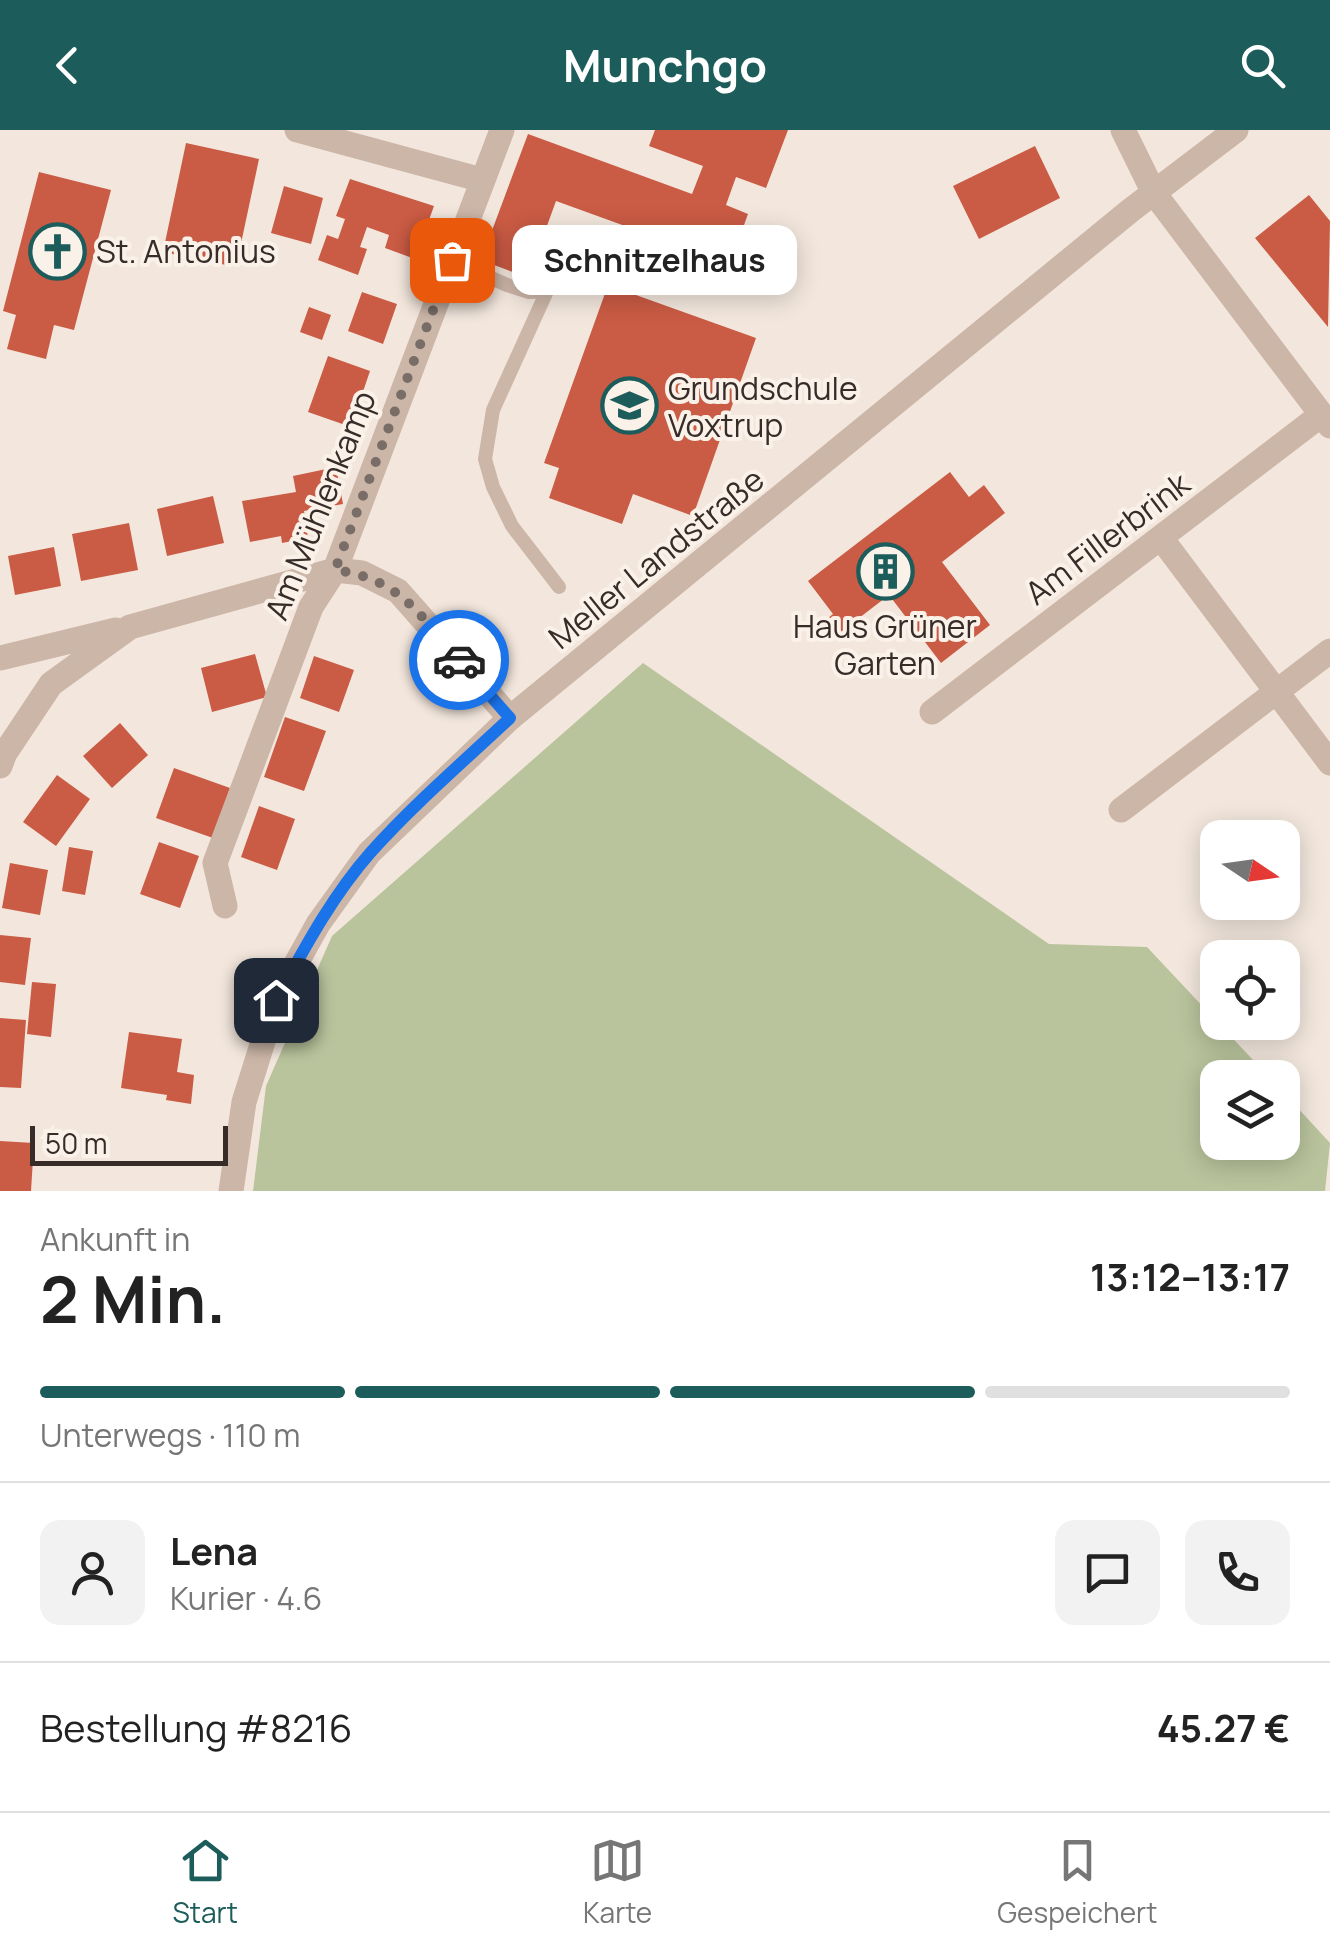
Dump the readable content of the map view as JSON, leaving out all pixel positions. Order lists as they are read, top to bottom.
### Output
{
  "streets": {
    "street": ["Am Mühlenkamp", "Am Fillerbrink", "Meller Landstraße"]
  },
  "places": {
    "church": ["St. Antonius"],
    "other": ["Schnitzelhaus"],
    "school or university": ["Grundschule Voxtrup"],
    "building": ["Haus Grüner Garten"]
  },
  "scale_bar": "50 m",
  "north": "right",
  "page": {
    "header": "Munchgo",
    "bubble": "Schnitzelhaus",
    "scale": "50 m",
    "heading": ["2 Min.", "Ankunft in", "13:12–13:17"],
    "panel": [
      "Lena",
      "Kurier · 4.6",
      "Bestellung #8216",
      "45.27 €"
    ],
    "bar": "Unterwegs · 110 m",
    "tabs": ["Start", "Karte", "Gespeichert"]
  }
}
